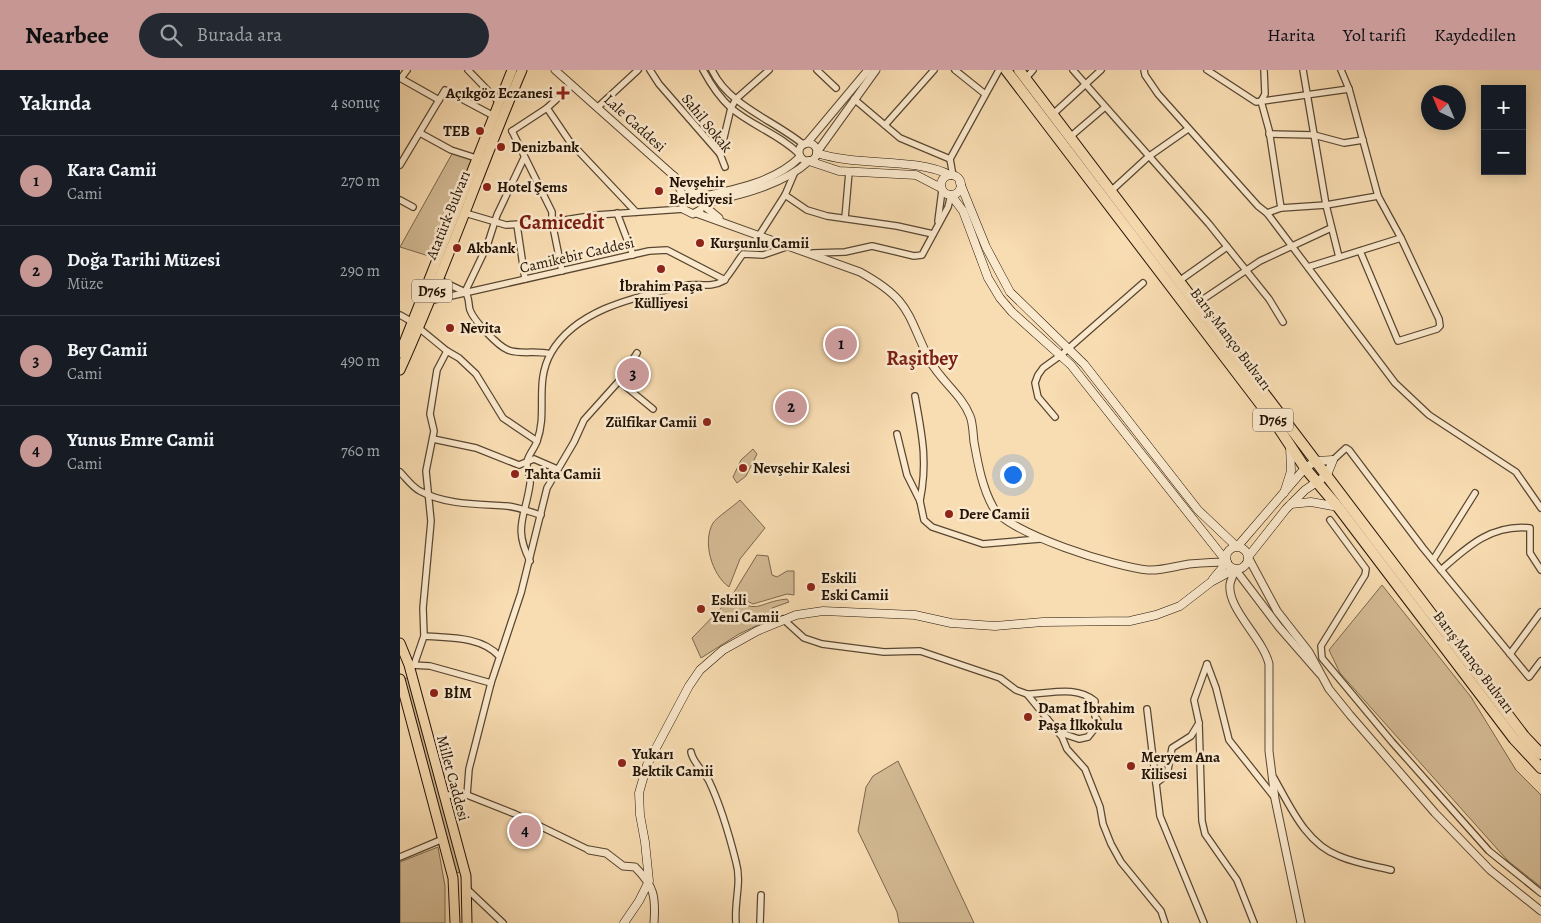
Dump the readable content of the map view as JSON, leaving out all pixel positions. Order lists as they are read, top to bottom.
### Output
{
  "streets": {
    "highway": ["D765", "Barış Manço Bulvarı"],
    "main road": ["Atatürk Bulvarı", "Millet Caddesi"],
    "street": ["Lale Caddesi", "Sahil Sokak", "Camikebir Caddesi"]
  },
  "crossings": [
    ["Atatürk Bulvarı", "Camikebir Caddesi"]
  ],
  "districts": ["Camicedit", "Raşitbey"],
  "places": {
    "health": ["Açıkgöz Eczanesi"],
    "other": [
      "TEB",
      "Denizbank",
      "Hotel Şems",
      "Nevşehir Belediyesi",
      "Kurşunlu Camii",
      "Akbank",
      "İbrahim Paşa Külliyesi",
      "Nevita",
      "Zülfikar Camii",
      "Nevşehir Kalesi",
      "Tahta Camii",
      "Dere Camii",
      "Eskili Eski Camii",
      "Eskili Yeni Camii",
      "BİM",
      "Damat İbrahim Paşa İlkokulu",
      "Yukarı Bektik Camii",
      "Meryem Ana Kilisesi"
    ]
  },
  "north": "top left",
  "page": {
    "header": "Nearbee",
    "search": "Burada ara",
    "nav": ["Harita", "Yol tarifi", "Kaydedilen"],
    "heading": ["Yakında", "4 sonuç"],
    "map_buttons": ["+", "−"],
    "list": [
      {
        "mark": "1",
        "name": "Kara Camii",
        "note": "Cami",
        "value": "270 m"
      },
      {
        "mark": "2",
        "name": "Doğa Tarihi Müzesi",
        "note": "Müze",
        "value": "290 m"
      },
      {
        "mark": "3",
        "name": "Bey Camii",
        "note": "Cami",
        "value": "490 m"
      },
      {
        "mark": "4",
        "name": "Yunus Emre Camii",
        "note": "Cami",
        "value": "760 m"
      }
    ],
    "pins": [
      "1",
      "3",
      "2",
      "4"
    ]
  }
}
